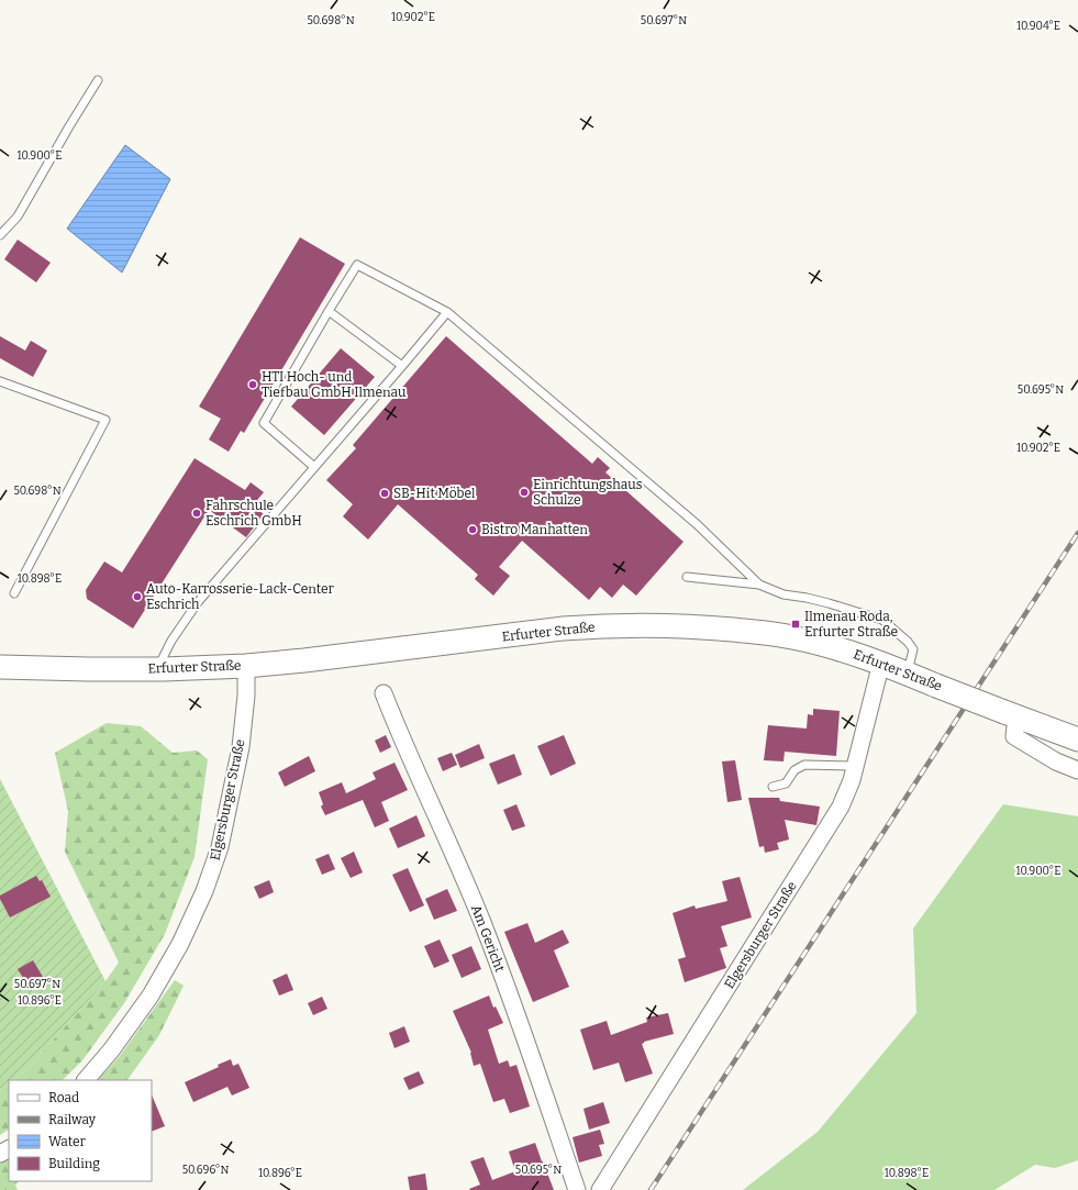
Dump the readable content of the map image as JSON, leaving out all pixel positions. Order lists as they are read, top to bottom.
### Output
{
  "streets": {
    "main road": ["Erfurter Straße"],
    "street": ["Elgersburger Straße", "Am Gericht"]
  },
  "crossings": [
    ["Erfurter Straße", "Elgersburger Straße"]
  ],
  "places": {
    "other": [
      "HTI Hoch- und Tiefbau GmbH Ilmenau",
      "Einrichtungshaus Schulze",
      "SB-Hit Möbel",
      "Fahrschule Eschrich GmbH",
      "Bistro Manhatten",
      "Auto-Karrosserie-Lack-Center Eschrich"
    ],
    "transit": ["Ilmenau Roda, Erfurter Straße"]
  },
  "legend": [
    "Road",
    "Railway",
    "Water",
    "Building"
  ],
  "coordinates": [
    "10.902°E",
    "50.697°N",
    "50.698°N",
    "10.904°E",
    "10.900°E",
    "50.695°N",
    "10.898°E",
    "10.896°E",
    "50.696°N"
  ]
}
